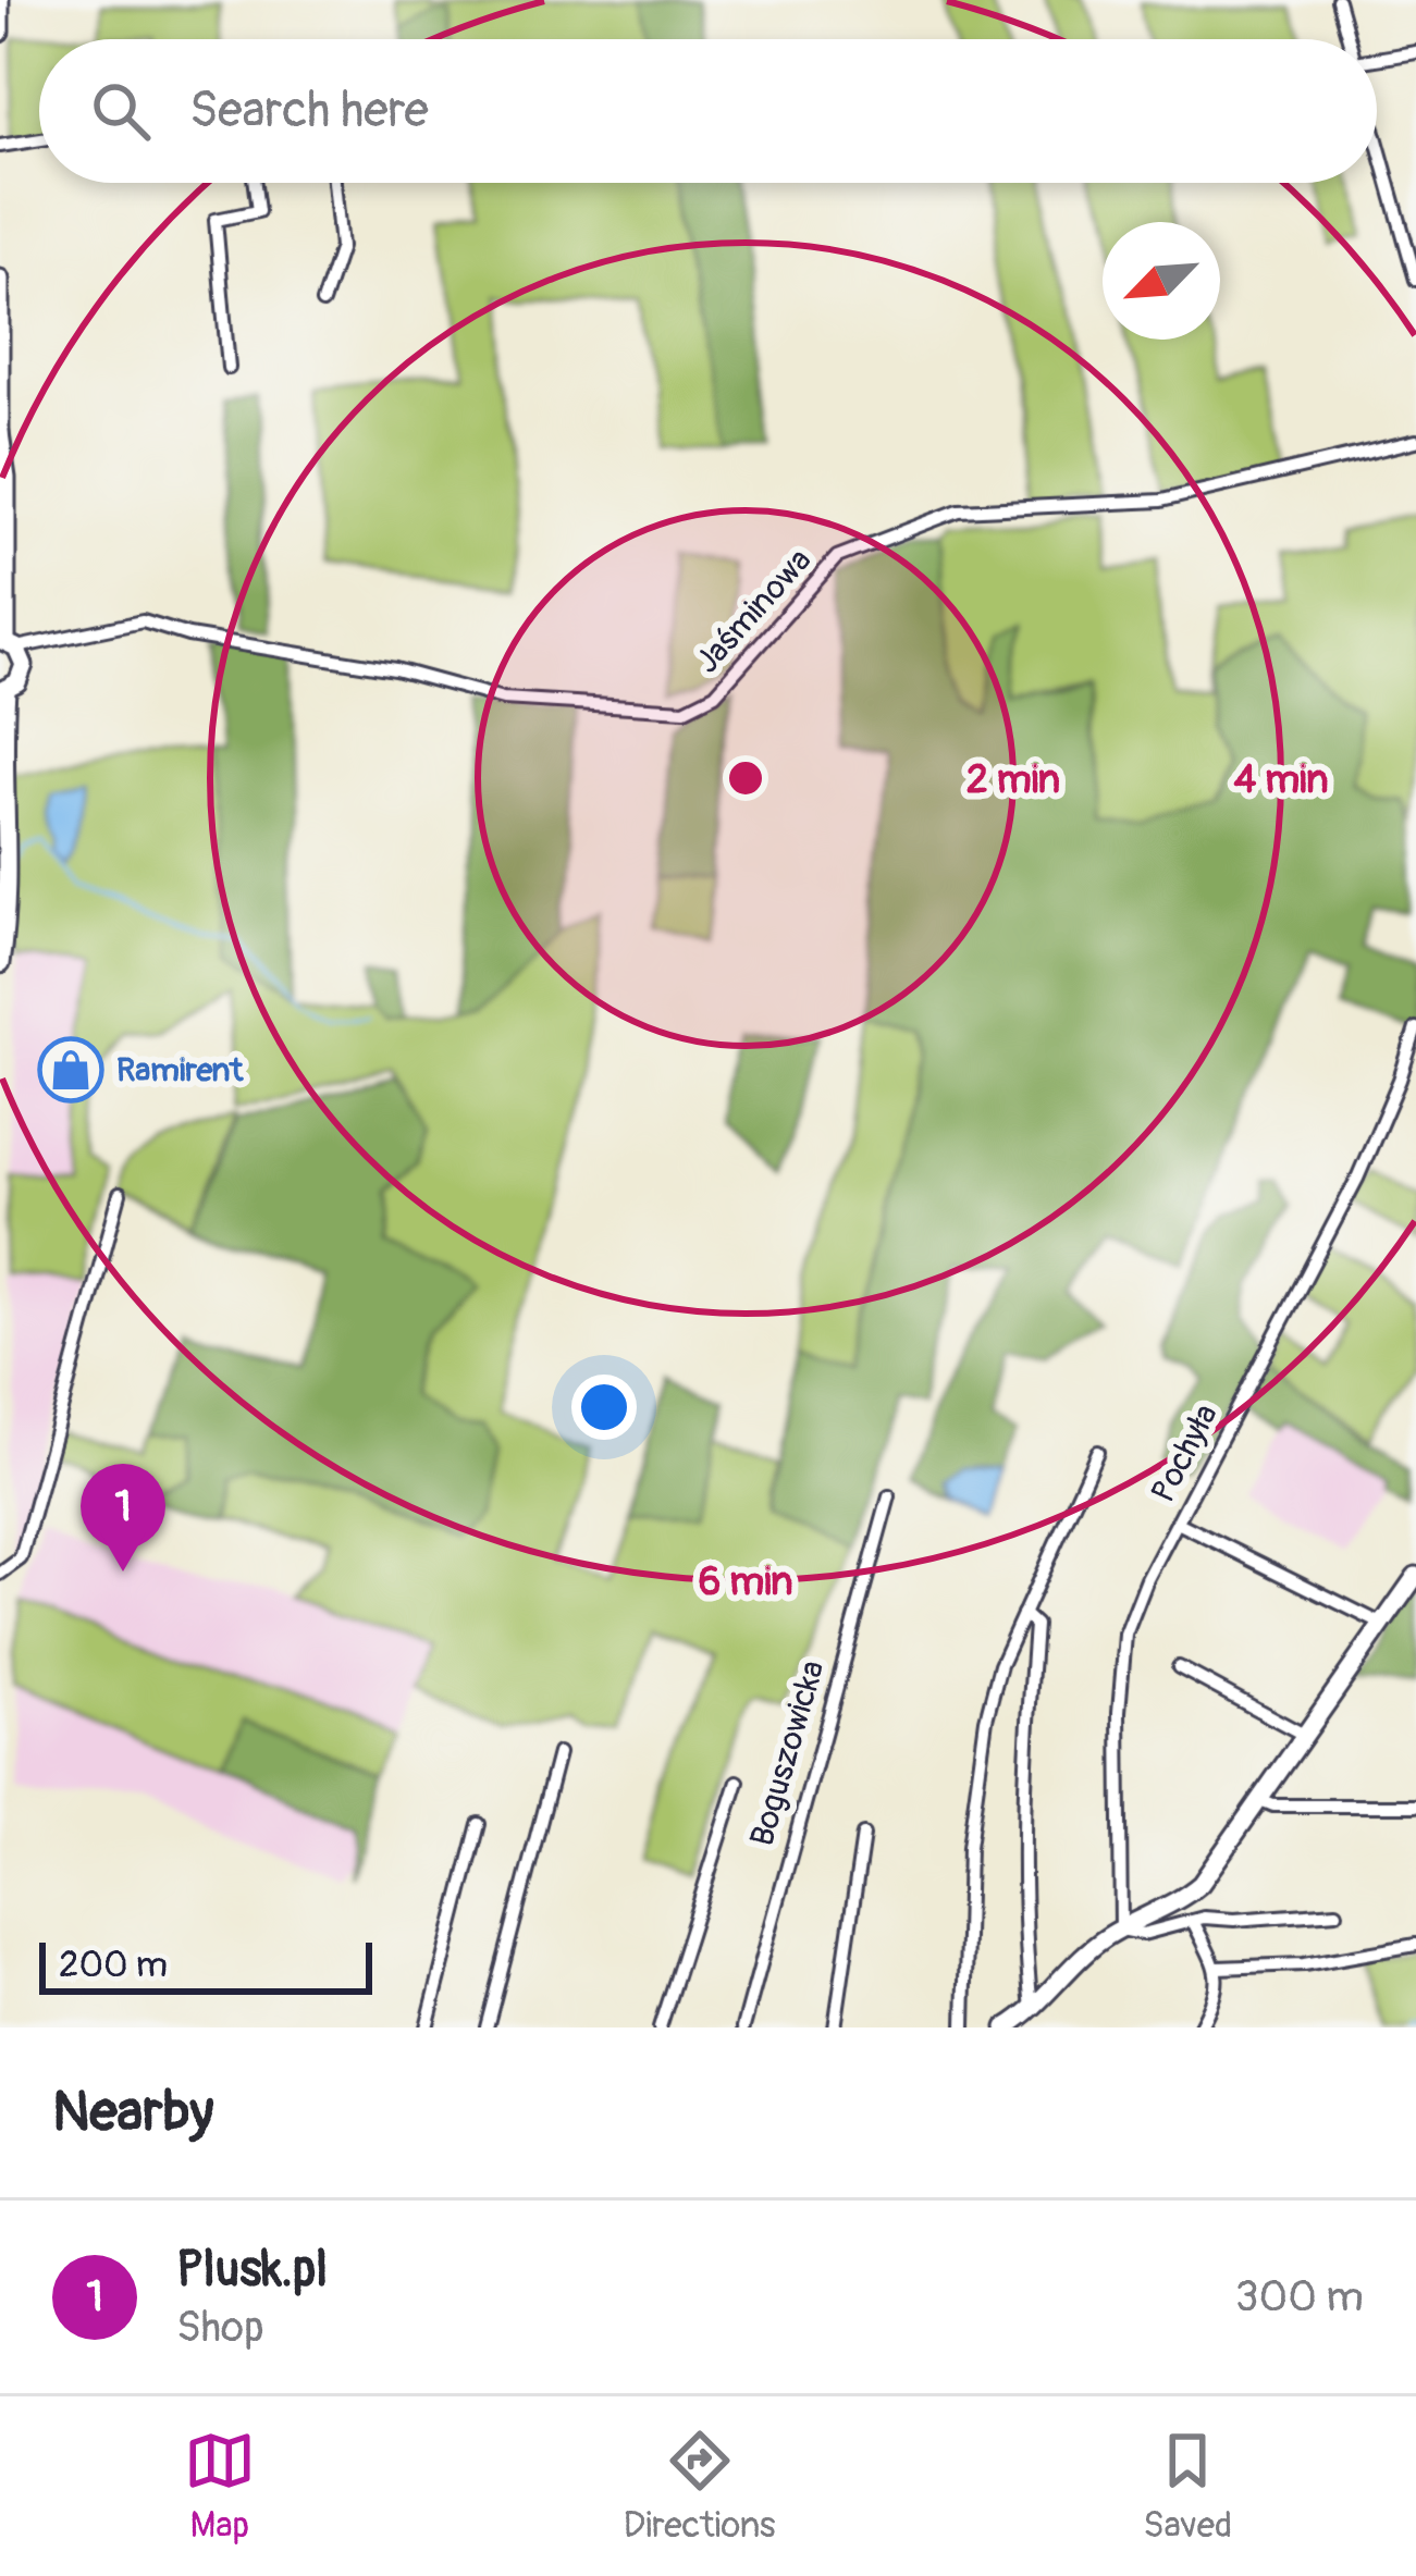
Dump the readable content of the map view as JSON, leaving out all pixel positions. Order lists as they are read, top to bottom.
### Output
{
  "streets": {
    "street": ["Jaśminowa", "Pochyła", "Boguszowicka"]
  },
  "places": {
    "shop": ["Ramirent"]
  },
  "scale_bar": "200 m",
  "north": "bottom left",
  "page": {
    "search": "Search here",
    "pins": "1",
    "scale": "200 m",
    "heading": "Nearby",
    "list": [
      {
        "mark": "1",
        "name": "Plusk.pl",
        "note": "Shop",
        "value": "300 m"
      }
    ],
    "nav": ["Map", "Directions", "Saved"]
  },
  "rings": ["2 min", "4 min", "6 min"]
}
